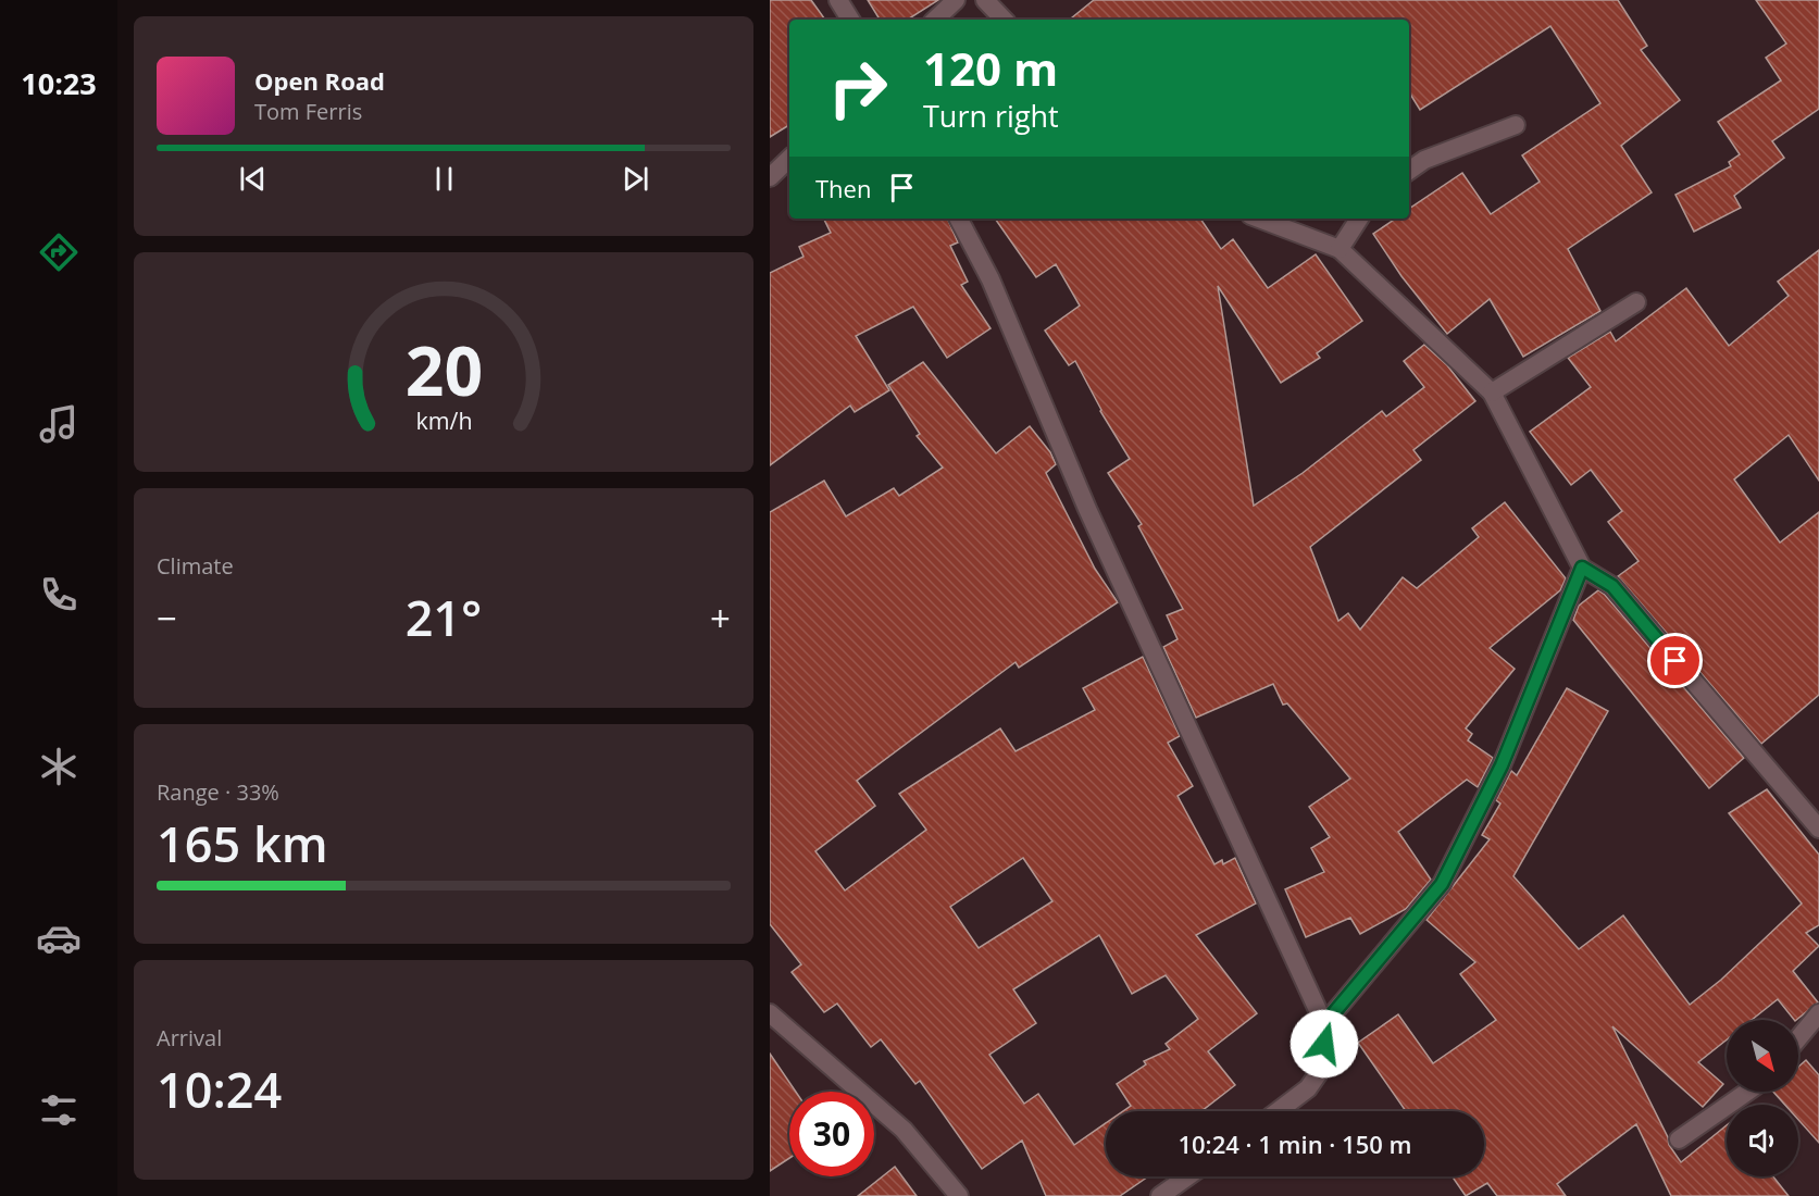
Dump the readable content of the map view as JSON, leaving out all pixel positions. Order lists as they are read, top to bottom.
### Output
{
  "north": "bottom right",
  "page": {
    "tabs": "10:23",
    "turn": ["120 m", "Turn right"],
    "song": ["Open Road", "Tom Ferris"],
    "then": "Then",
    "tile": [
      "Climate",
      ["Range · 33%", "165 km"],
      ["Arrival", "10:24"]
    ],
    "heat": ["−", "21°", "+"],
    "limit": "30",
    "trip": "10:24 · 1 min · 150 m",
    "gauge": ["20", "km/h"]
  }
}
